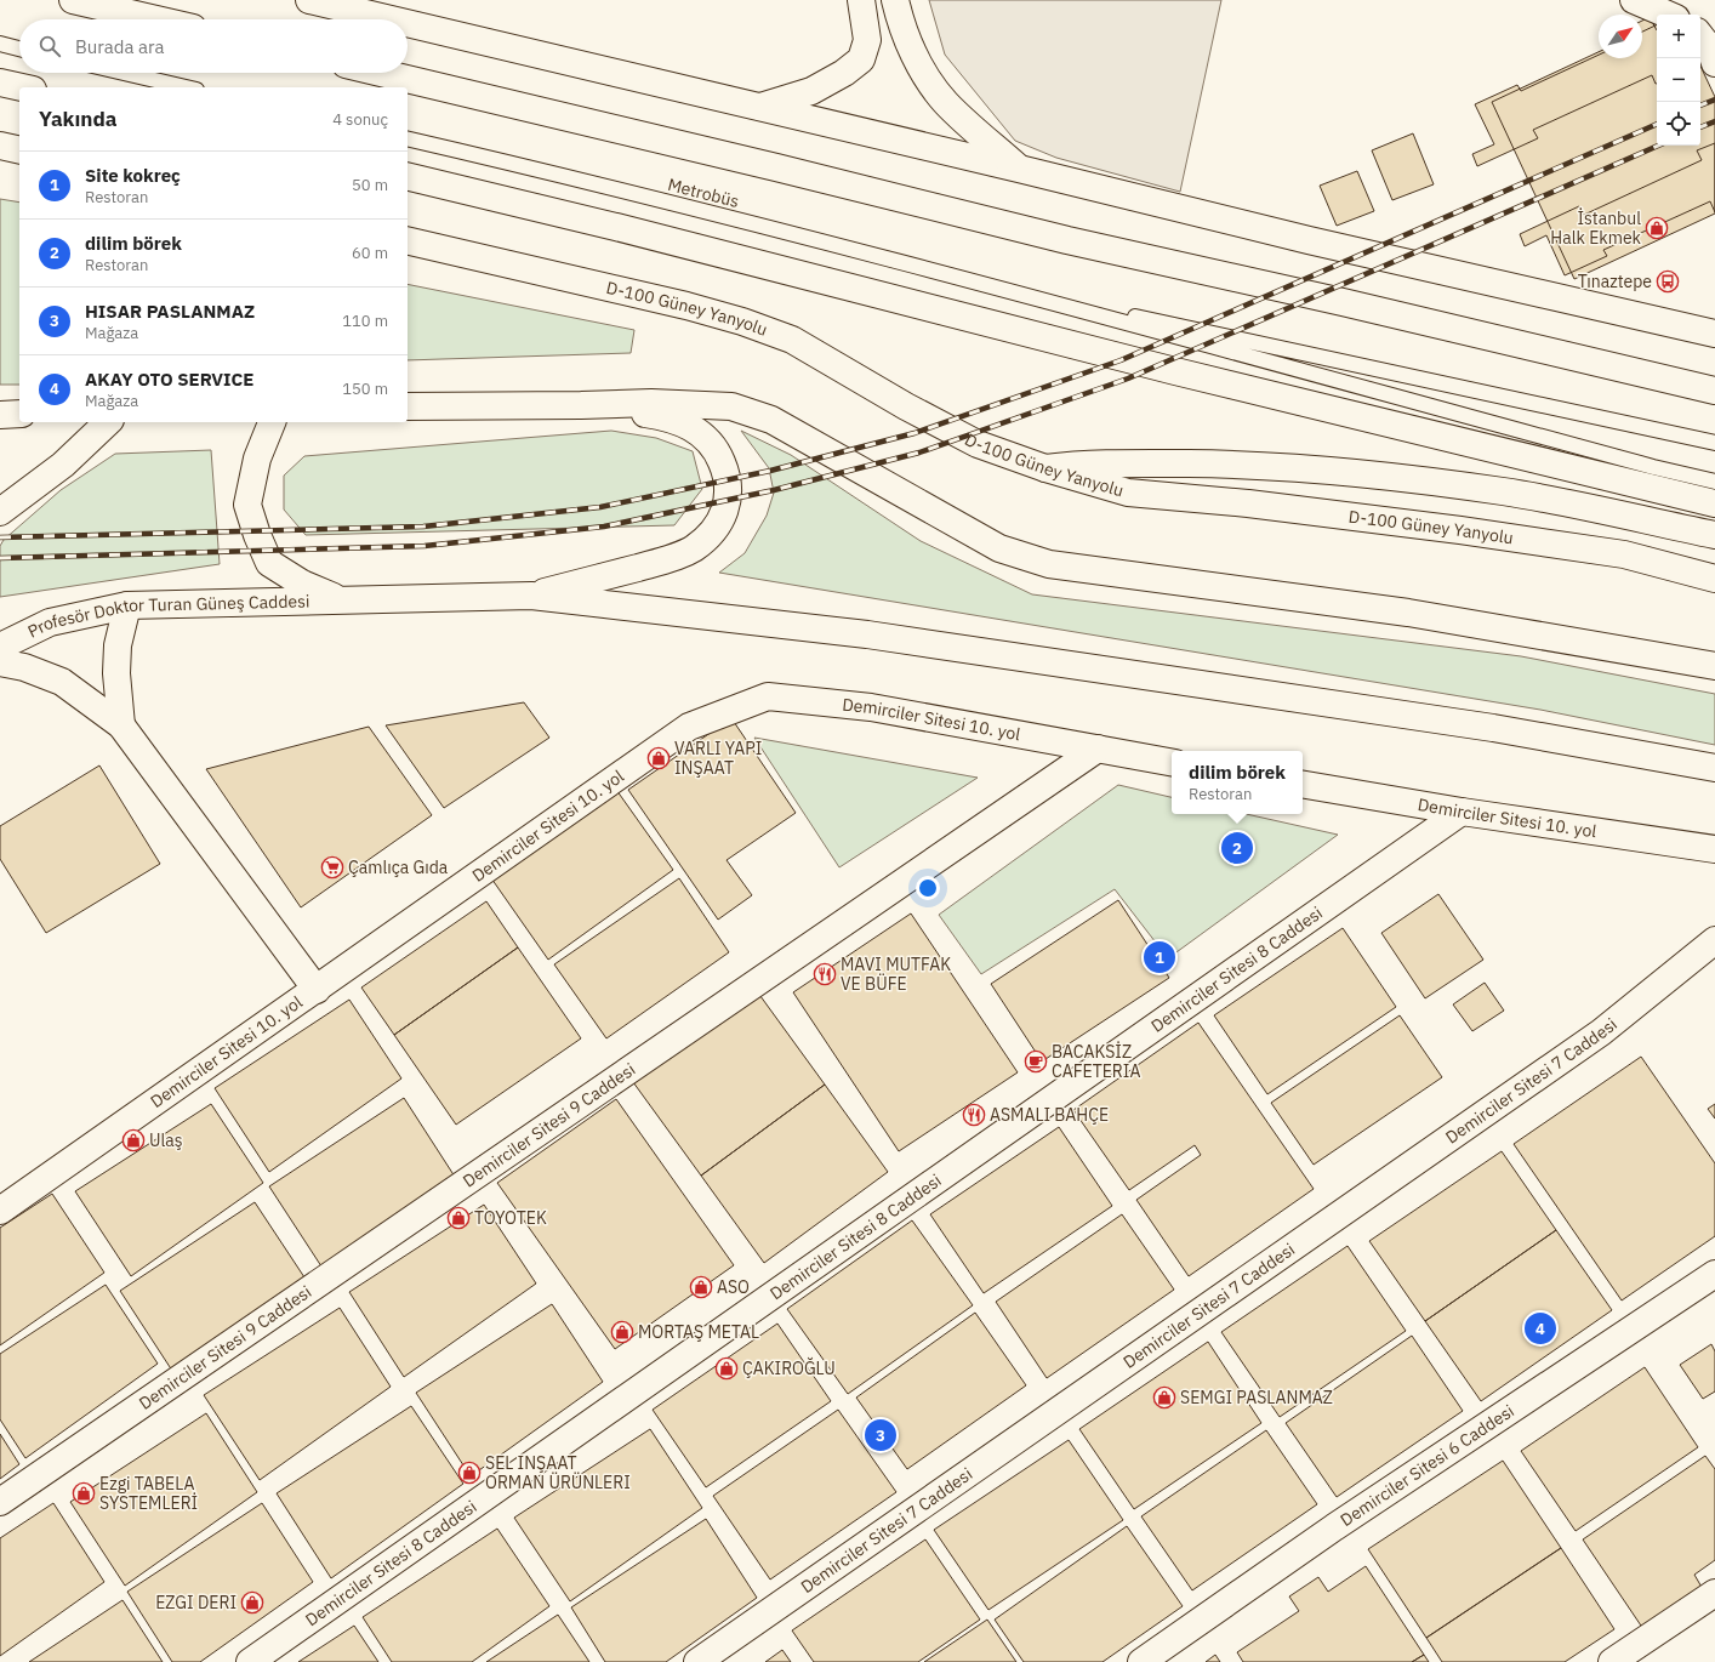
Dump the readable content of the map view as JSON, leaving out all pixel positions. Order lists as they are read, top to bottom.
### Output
{
  "streets": {
    "main road": [
      "D-100 Güney Yanyolu",
      "Profesör Doktor Turan Güneş Caddesi",
      "Demirciler Sitesi 10. yol",
      "Demirciler Sitesi 8 Caddesi",
      "Demirciler Sitesi 7 Caddesi",
      "Demirciler Sitesi 9 Caddesi",
      "Demirciler Sitesi 6 Caddesi"
    ],
    "lane": ["Metrobüs"]
  },
  "crossings": [
    ["Demirciler Sitesi 10. yol", "Demirciler Sitesi 8 Caddesi"],
    ["Demirciler Sitesi 10. yol", "Demirciler Sitesi 9 Caddesi"]
  ],
  "places": {
    "shop": [
      "İstanbul Halk Ekmek",
      "VARLI YAPI INŞAAT",
      "Ulaş",
      "TOYOTEK",
      "ASO",
      "MORTAŞ METAL",
      "ÇAKIROĞLU",
      "SEMGI PASLANMAZ",
      "SEL INŞAAT ORMAN ÜRÜNLERI",
      "Ezgi TABELA SYSTEMLERİ",
      "EZGI DERI"
    ],
    "bus stop": ["Tınaztepe"],
    "supermarket": ["Çamlıça Gıda"],
    "restaurant": ["MAVI MUTFAK VE BÜFE", "ASMALI BAHÇE"],
    "cafe": ["BACAKSİZ CAFETERIA"]
  },
  "north": "top right",
  "page": {
    "map_buttons": ["+", "−"],
    "search": "Burada ara",
    "heading": ["Yakında", "4 sonuç"],
    "list": [
      {
        "mark": "1",
        "name": "Site kokreç",
        "note": "Restoran",
        "value": "50 m"
      },
      {
        "mark": "2",
        "name": "dilim börek",
        "note": "Restoran",
        "value": "60 m"
      },
      {
        "mark": "3",
        "name": "HISAR PASLANMAZ",
        "note": "Mağaza",
        "value": "110 m"
      },
      {
        "mark": "4",
        "name": "AKAY OTO SERVICE",
        "note": "Mağaza",
        "value": "150 m"
      }
    ],
    "popup": ["dilim börek", "Restoran"],
    "pins": [
      "2",
      "1",
      "4",
      "3"
    ]
  }
}
